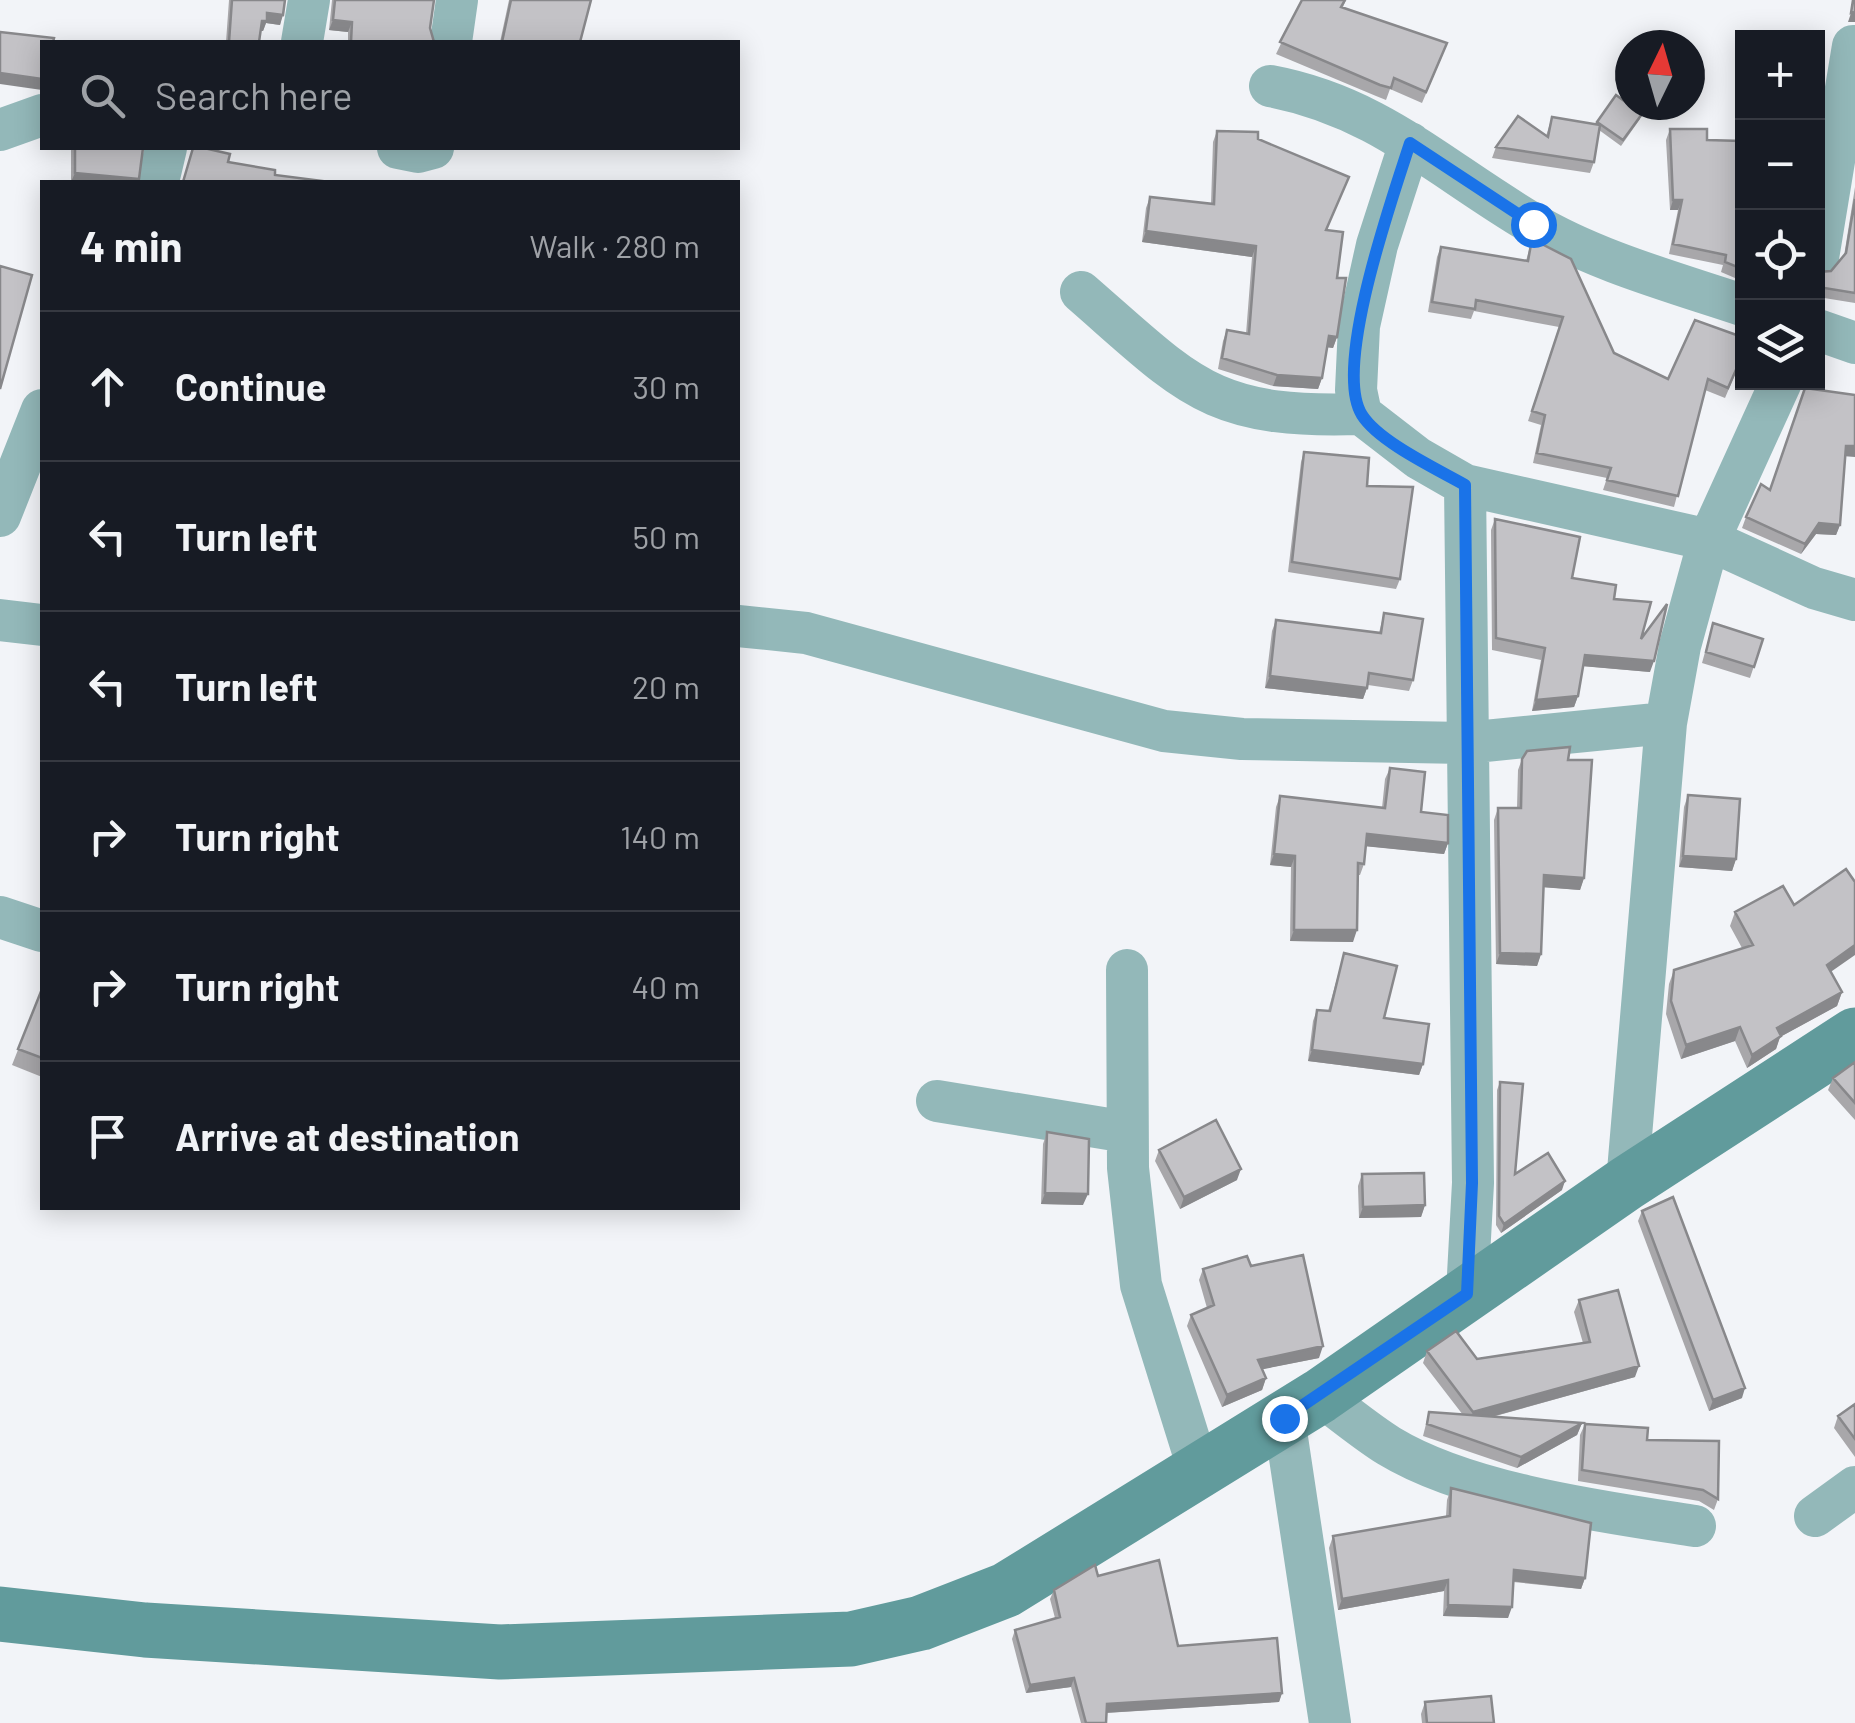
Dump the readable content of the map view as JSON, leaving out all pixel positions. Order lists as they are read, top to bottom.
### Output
{
  "north": "top",
  "page": {
    "map_buttons": ["+", "−"],
    "search": "Search here",
    "heading": ["4 min", "Walk · 280 m"],
    "list": [
      ["Continue", "30 m"],
      ["Turn left", "50 m"],
      ["Turn left", "20 m"],
      ["Turn right", "140 m"],
      ["Turn right", "40 m"],
      "Arrive at destination"
    ]
  }
}
